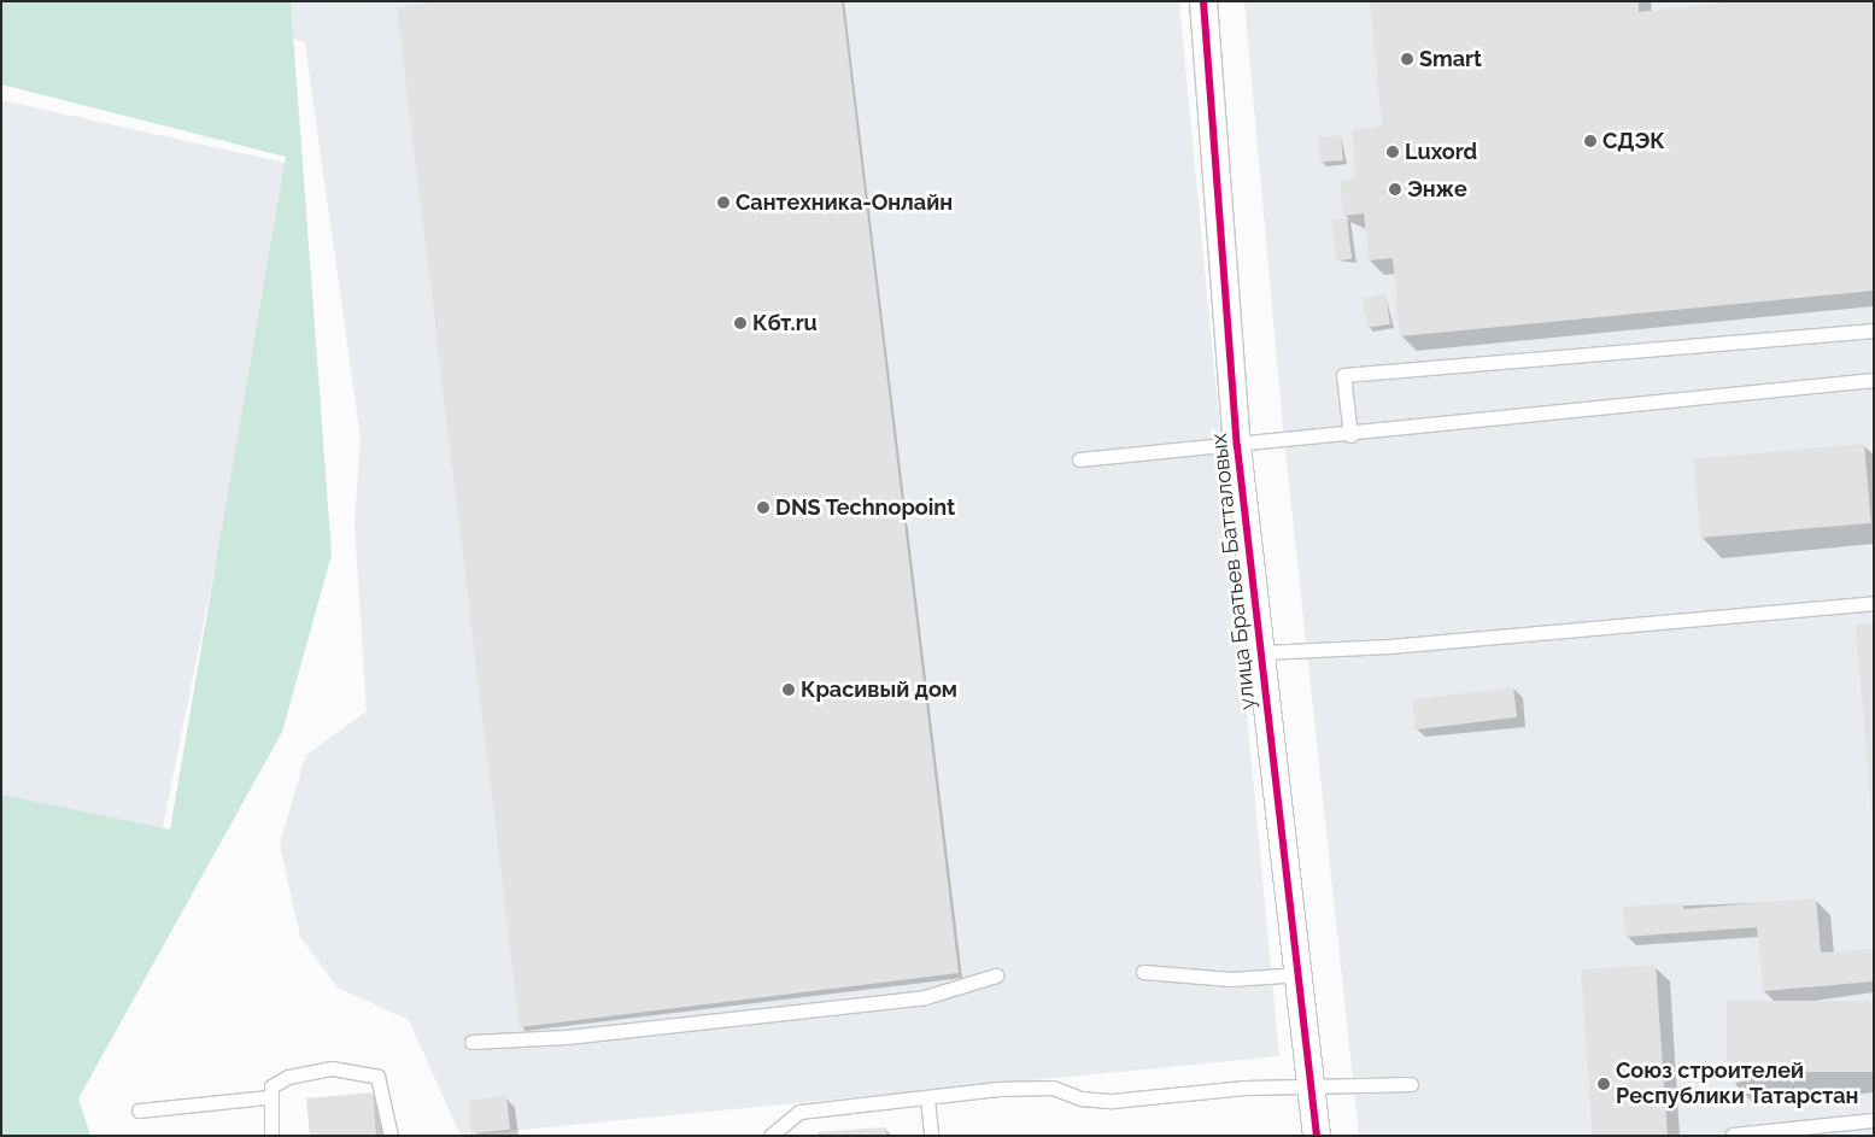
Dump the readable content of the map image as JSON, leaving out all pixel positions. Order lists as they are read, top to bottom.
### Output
{
  "streets": {
    "street": ["улица Братьев Батталовых"]
  },
  "places": [
    "Smart",
    "СДЭК",
    "Luxord",
    "Энже",
    "Сантехника-Онлайн",
    "Кбт.ru",
    "DNS Technopoint",
    "Красивый дом",
    "Союз строителей Республики Татарстан"
  ]
}
